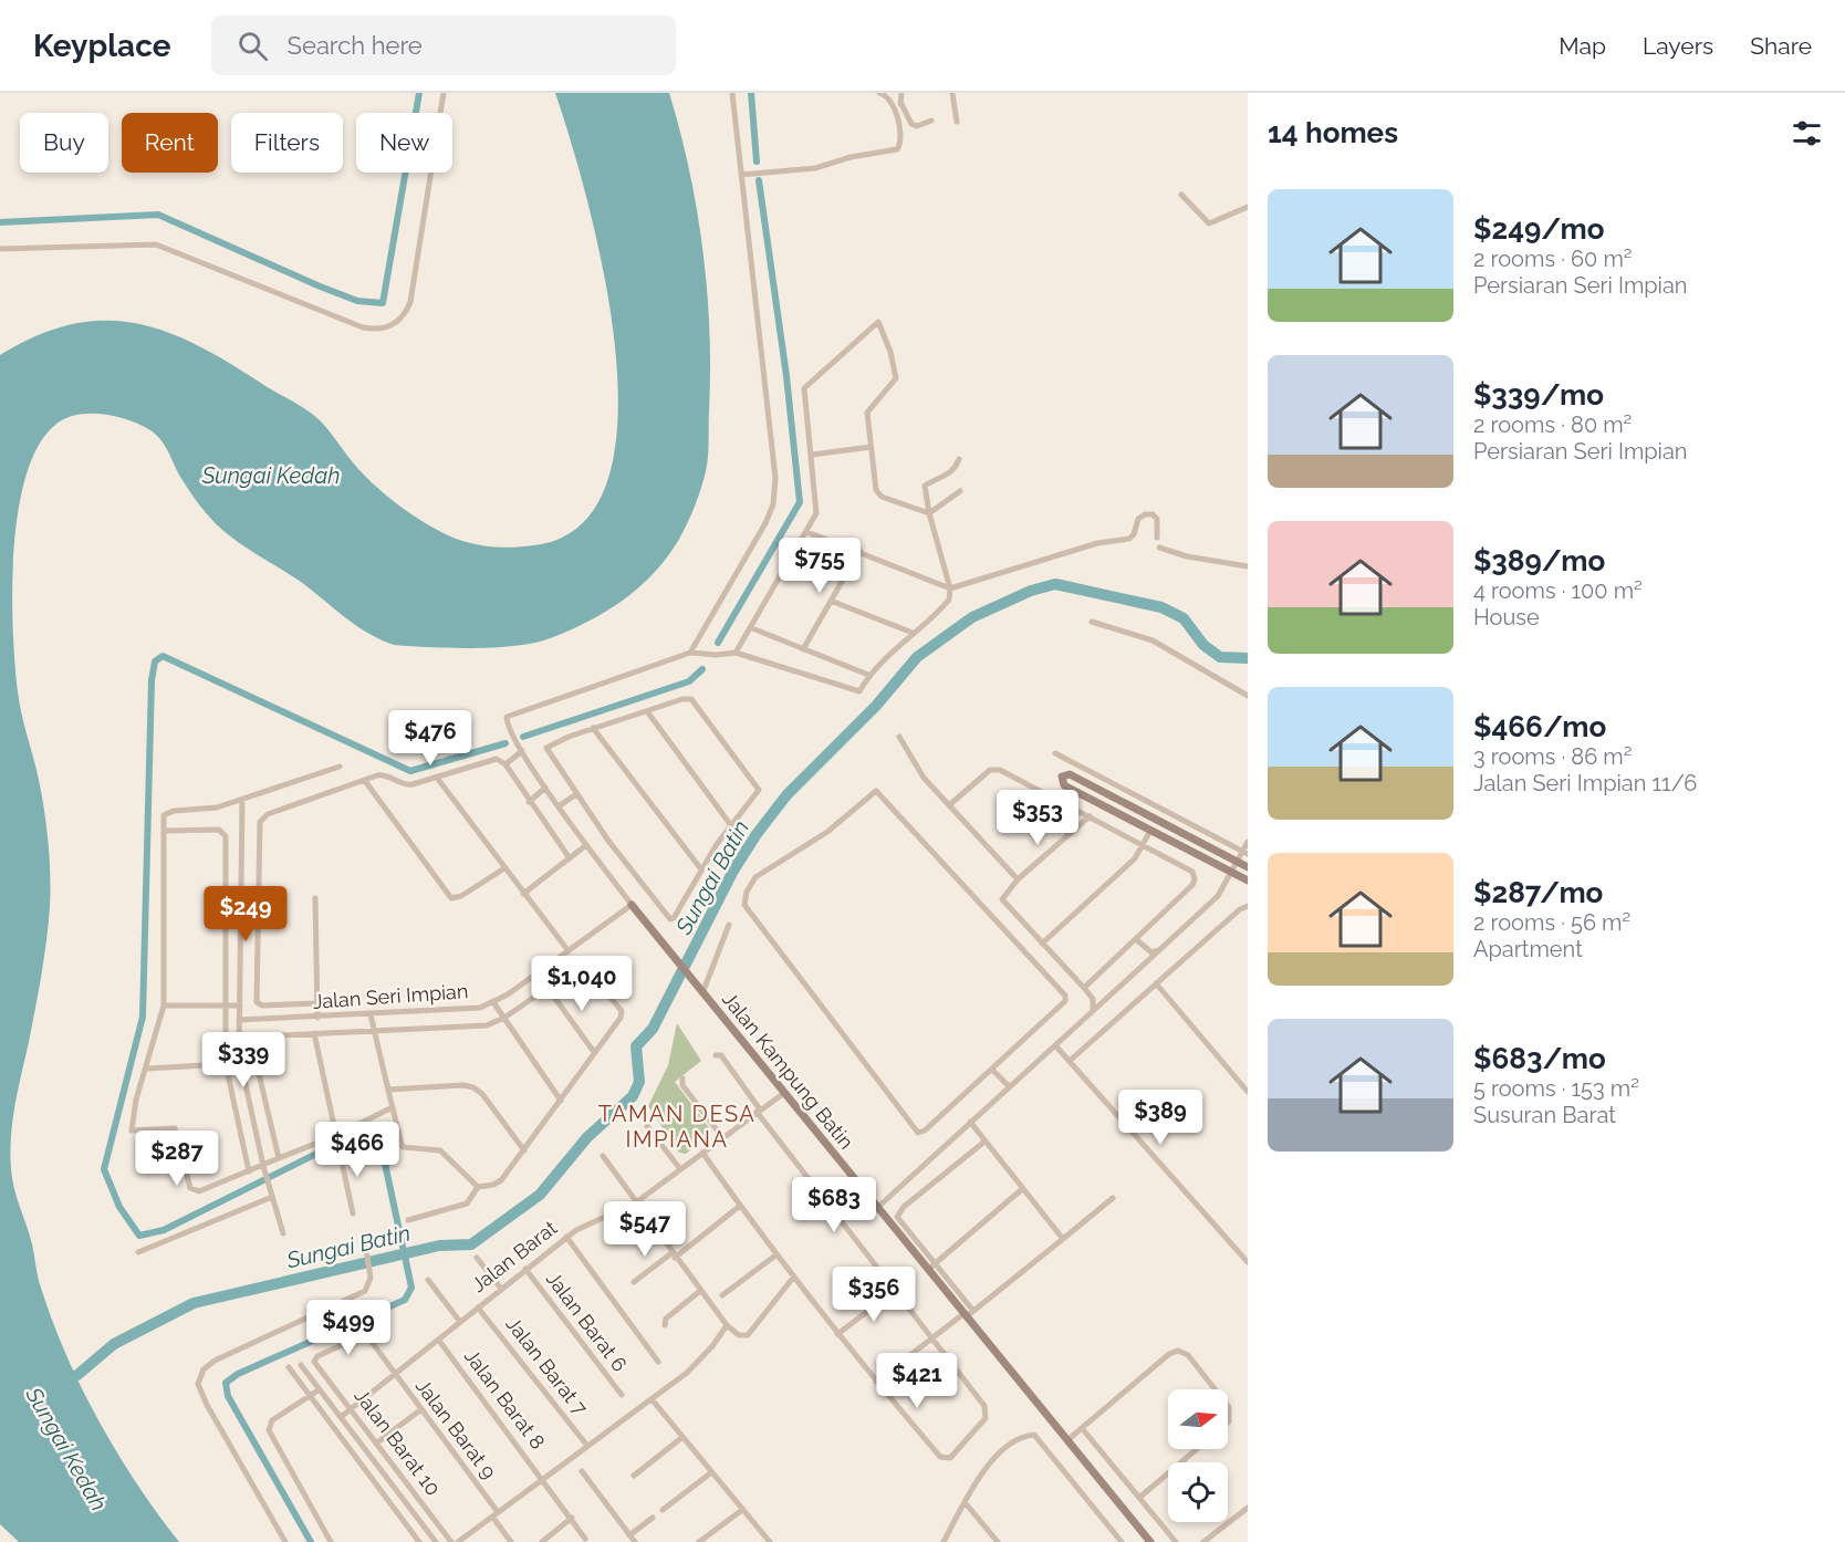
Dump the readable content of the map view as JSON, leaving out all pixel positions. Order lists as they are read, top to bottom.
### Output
{
  "streets": {
    "street": [
      "Jalan Seri Impian",
      "Jalan Kampung Batin",
      "Jalan Barat",
      "Jalan Barat 6",
      "Jalan Barat 7",
      "Jalan Barat 8",
      "Jalan Barat 9",
      "Jalan Barat 10"
    ]
  },
  "crossings": [
    ["Jalan Seri Impian", "Jalan Kampung Batin"],
    ["Jalan Kampung Batin", "Jalan Barat"],
    ["Jalan Barat", "Jalan Barat 6"],
    ["Jalan Barat", "Jalan Barat 7"],
    ["Jalan Barat", "Jalan Barat 8"],
    ["Jalan Barat", "Jalan Barat 9"],
    ["Jalan Barat", "Jalan Barat 10"],
    ["Jalan Barat 9", "Jalan Barat 10"]
  ],
  "districts": ["TAMAN DESA IMPIANA"],
  "water": ["Sungai Kedah", "Sungai Batin"],
  "north": "right",
  "page": {
    "header": "Keyplace",
    "search": "Search here",
    "nav": ["Map", "Layers", "Share"],
    "heading": "14 homes",
    "chip": [
      "Buy",
      "Rent",
      "Filters",
      "New"
    ],
    "list": [
      {
        "name": "$249/mo",
        "note": "2 rooms · 60 m² · Persiaran Seri Impian"
      },
      {
        "name": "$339/mo",
        "note": "2 rooms · 80 m² · Persiaran Seri Impian"
      },
      {
        "name": "$389/mo",
        "note": "4 rooms · 100 m² · House"
      },
      {
        "name": "$466/mo",
        "note": "3 rooms · 86 m² · Jalan Seri Impian 11/6"
      },
      {
        "name": "$287/mo",
        "note": "2 rooms · 56 m² · Apartment"
      },
      {
        "name": "$683/mo",
        "note": "5 rooms · 153 m² · Susuran Barat"
      }
    ],
    "price": [
      "$755",
      "$476",
      "$353",
      "$249",
      "$1,040",
      "$339",
      "$389",
      "$466",
      "$287",
      "$683",
      "$547",
      "$356",
      "$499",
      "$421"
    ]
  }
}
